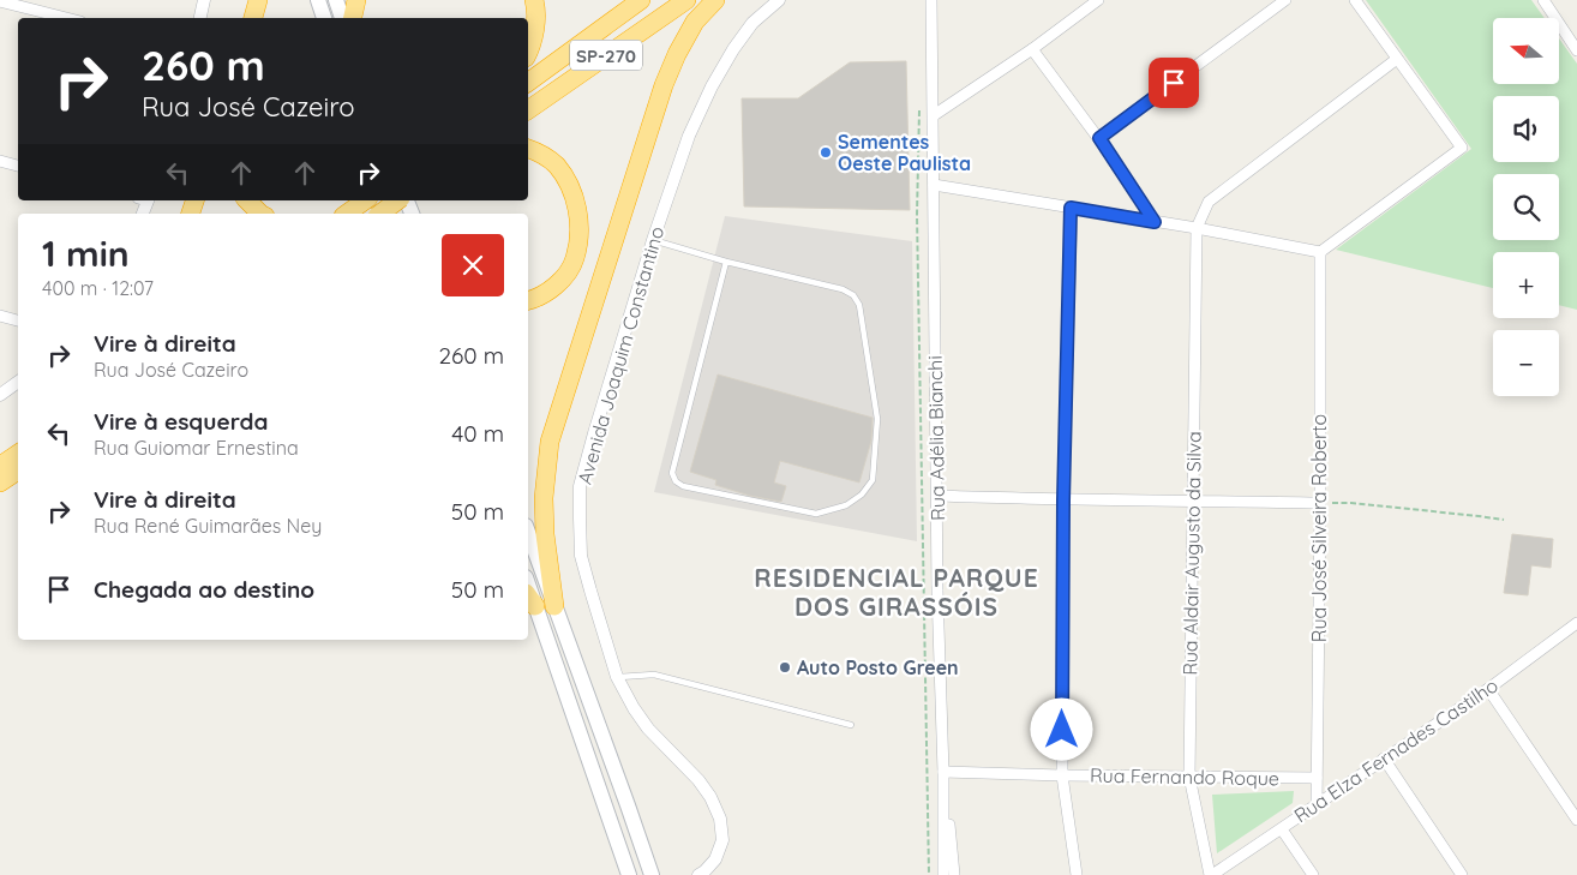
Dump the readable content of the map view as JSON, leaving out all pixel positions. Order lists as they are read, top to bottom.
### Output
{
  "streets": {
    "highway": ["SP-270"],
    "street": [
      "Avenida Joaquim Constantino",
      "Rua Adélia Bianchi",
      "Rua José Silveira Roberto",
      "Rua Aldair Augusto da Silva",
      "Rua Elza Fernades Castilho",
      "Rua Fernando Roque"
    ]
  },
  "crossings": [
    ["Rua Adélia Bianchi", "Rua Fernando Roque"],
    ["Rua José Silveira Roberto", "Rua Elza Fernades Castilho"],
    ["Rua José Silveira Roberto", "Rua Fernando Roque"],
    ["Rua Aldair Augusto da Silva", "Rua Elza Fernades Castilho"],
    ["Rua Aldair Augusto da Silva", "Rua Fernando Roque"]
  ],
  "districts": ["RESIDENCIAL PARQUE DOS GIRASSÓIS"],
  "places": ["Sementes Oeste Paulista", "Auto Posto Green"],
  "north": "left",
  "page": {
    "map_buttons": ["+", "−"],
    "turn": ["260 m", "Rua José Cazeiro"],
    "heading": ["1 min", "400 m · 12:07"],
    "list": [
      {
        "name": "Vire à direita",
        "note": "Rua José Cazeiro",
        "value": "260 m"
      },
      {
        "name": "Vire à esquerda",
        "note": "Rua Guiomar Ernestina",
        "value": "40 m"
      },
      {
        "name": "Vire à direita",
        "note": "Rua René Guimarães Ney",
        "value": "50 m"
      },
      {
        "name": "Chegada ao destino",
        "value": "50 m"
      }
    ]
  }
}
